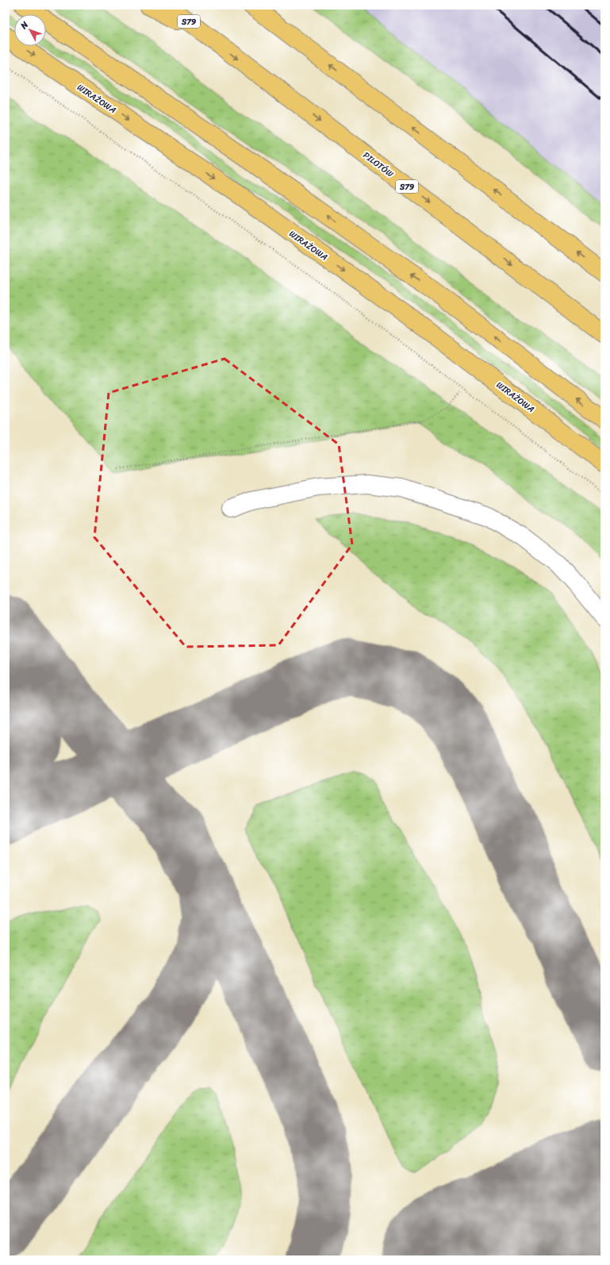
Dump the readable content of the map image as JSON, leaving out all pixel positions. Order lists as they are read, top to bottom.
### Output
{
  "streets": {
    "main road": ["S79", "WIRAŻOWA", "PILOTÓW"]
  },
  "north": "top left"
}
